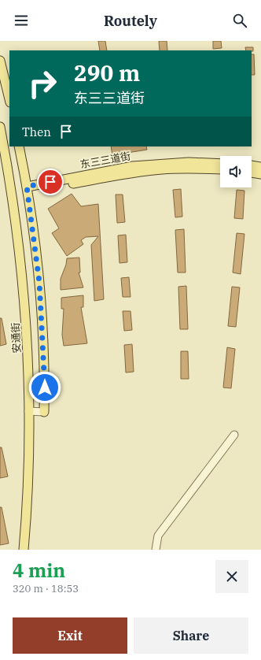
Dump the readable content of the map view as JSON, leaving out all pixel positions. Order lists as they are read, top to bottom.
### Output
{
  "streets": {
    "main road": ["东三三道街", "安通街"]
  },
  "page": {
    "header": "Routely",
    "turn": ["290 m", "东三三道街"],
    "then": "Then",
    "heading": ["4 min", "320 m · 18:53"],
    "buttons": ["Exit", "Share"]
  }
}
